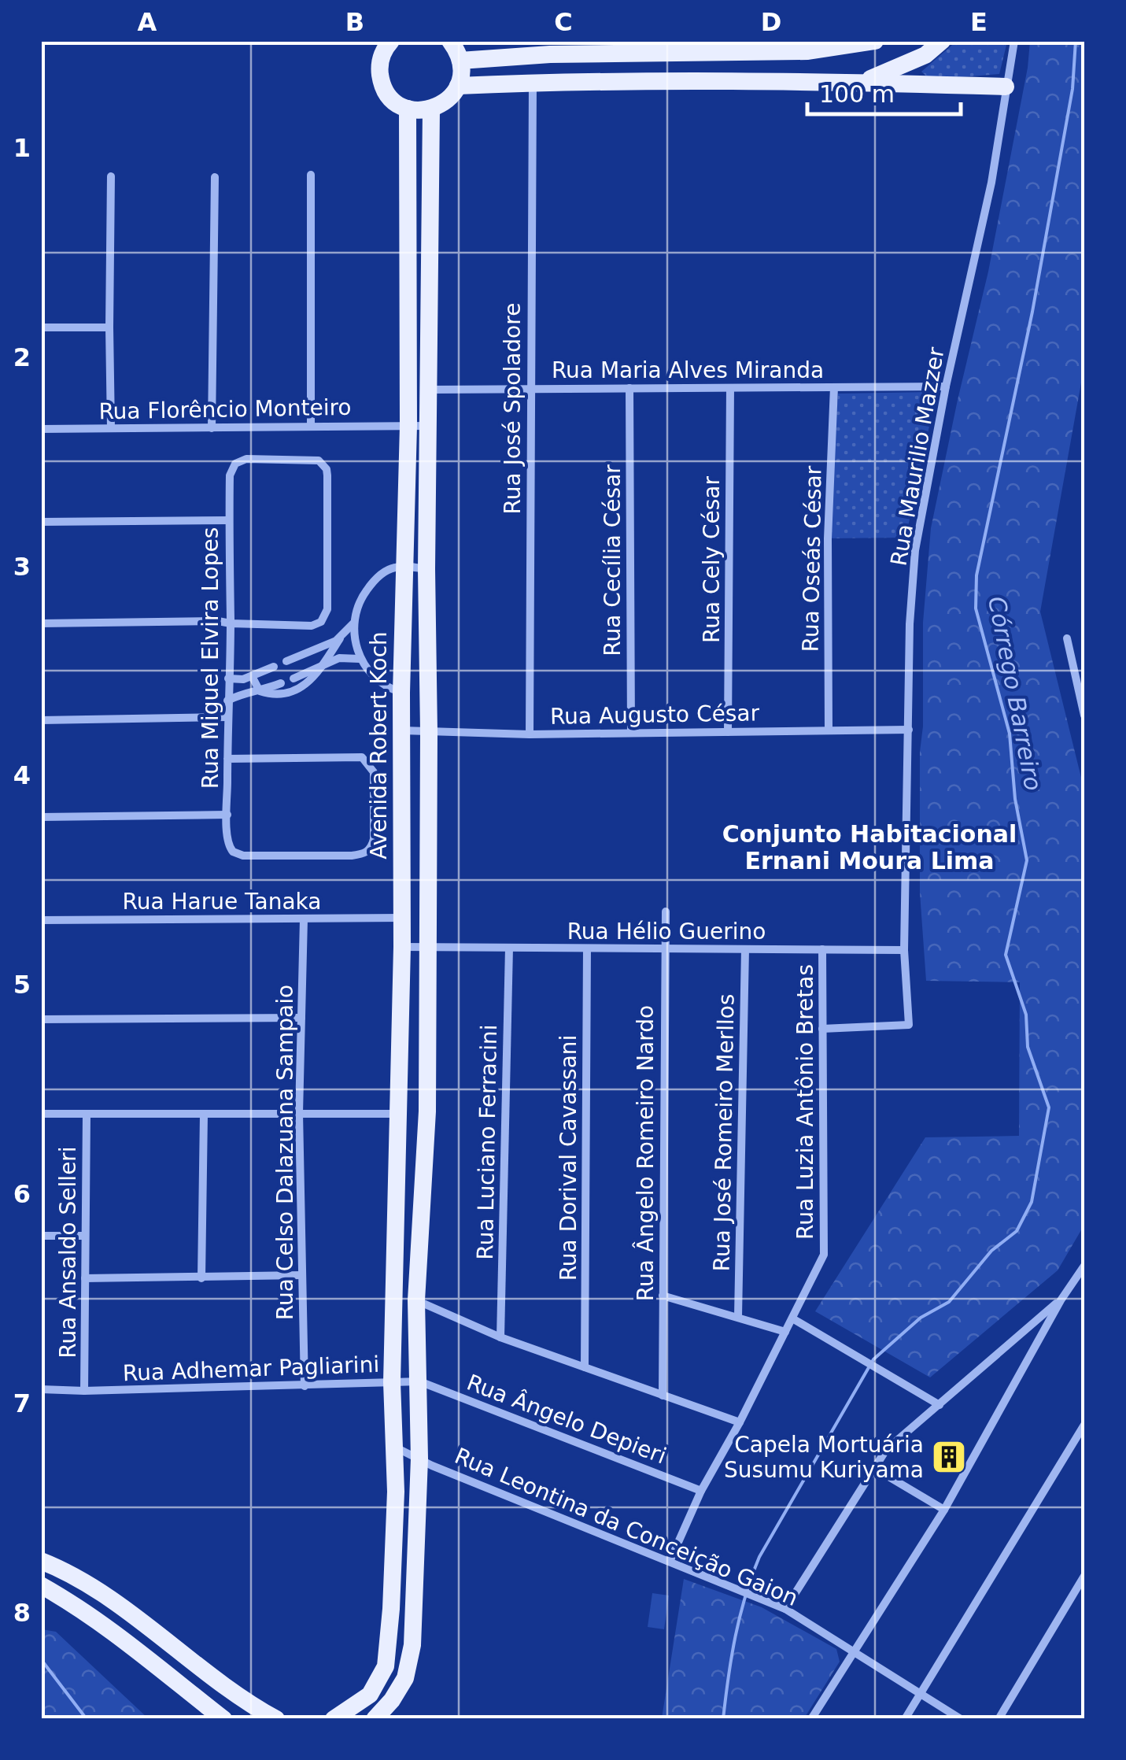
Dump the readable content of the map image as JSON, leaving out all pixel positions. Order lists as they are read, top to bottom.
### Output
{
  "streets": {
    "main road": ["Avenida Robert Koch"],
    "street": [
      "Rua Maria Alves Miranda",
      "Rua José Spoladore",
      "Rua Florêncio Monteiro",
      "Rua Maurilio Mazzer",
      "Rua Oseás César",
      "Rua Cely César",
      "Rua Cecília César",
      "Rua Miguel Elvira Lopes",
      "Rua Augusto César",
      "Rua Harue Tanaka",
      "Rua Hélio Guerino",
      "Rua Luzia Antônio Bretas",
      "Rua José Romeiro Merllos",
      "Rua Luciano Ferracini",
      "Rua Celso Dalazuana Sampaio",
      "Rua Ângelo Romeiro Nardo",
      "Rua Dorival Cavassani",
      "Rua Ansaldo Selleri",
      "Rua Adhemar Pagliarini",
      "Rua Ângelo Depieri",
      "Rua Leontina da Conceição Gaion"
    ]
  },
  "crossings": [
    ["Rua Maria Alves Miranda", "Rua José Spoladore"],
    ["Rua Maria Alves Miranda", "Rua Maurilio Mazzer"],
    ["Rua Maria Alves Miranda", "Rua Oseás César"],
    ["Rua Maria Alves Miranda", "Rua Cely César"],
    ["Rua Maria Alves Miranda", "Rua Cecília César"],
    ["Rua José Spoladore", "Rua Augusto César"],
    ["Rua Florêncio Monteiro", "Avenida Robert Koch"],
    ["Rua Maurilio Mazzer", "Rua Augusto César"],
    ["Rua Maurilio Mazzer", "Rua Hélio Guerino"],
    ["Rua Maurilio Mazzer", "Rua Luzia Antônio Bretas"],
    ["Rua Oseás César", "Rua Augusto César"],
    ["Rua Cely César", "Rua Augusto César"],
    ["Rua Cecília César", "Rua Augusto César"],
    ["Rua Augusto César", "Avenida Robert Koch"],
    ["Avenida Robert Koch", "Rua Harue Tanaka"],
    ["Avenida Robert Koch", "Rua Hélio Guerino"],
    ["Avenida Robert Koch", "Rua Adhemar Pagliarini"],
    ["Avenida Robert Koch", "Rua Leontina da Conceição Gaion"],
    ["Rua Harue Tanaka", "Rua Celso Dalazuana Sampaio"],
    ["Rua Hélio Guerino", "Rua Luzia Antônio Bretas"],
    ["Rua Hélio Guerino", "Rua José Romeiro Merllos"],
    ["Rua Hélio Guerino", "Rua Luciano Ferracini"],
    ["Rua Hélio Guerino", "Rua Ângelo Romeiro Nardo"],
    ["Rua Hélio Guerino", "Rua Dorival Cavassani"],
    ["Rua Celso Dalazuana Sampaio", "Rua Adhemar Pagliarini"],
    ["Rua Ansaldo Selleri", "Rua Adhemar Pagliarini"],
    ["Rua Adhemar Pagliarini", "Rua Ângelo Depieri"]
  ],
  "districts": ["Conjunto Habitacional Ernani Moura Lima"],
  "water": ["Córrego Barreiro"],
  "places": {
    "building": ["Capela Mortuária Susumu Kuriyama"]
  },
  "scale_bar": "100 m",
  "grid": {
    "columns": [
      "A",
      "B",
      "C",
      "D",
      "E"
    ],
    "rows": [
      "1",
      "2",
      "3",
      "4",
      "5",
      "6",
      "7",
      "8"
    ]
  }
}
